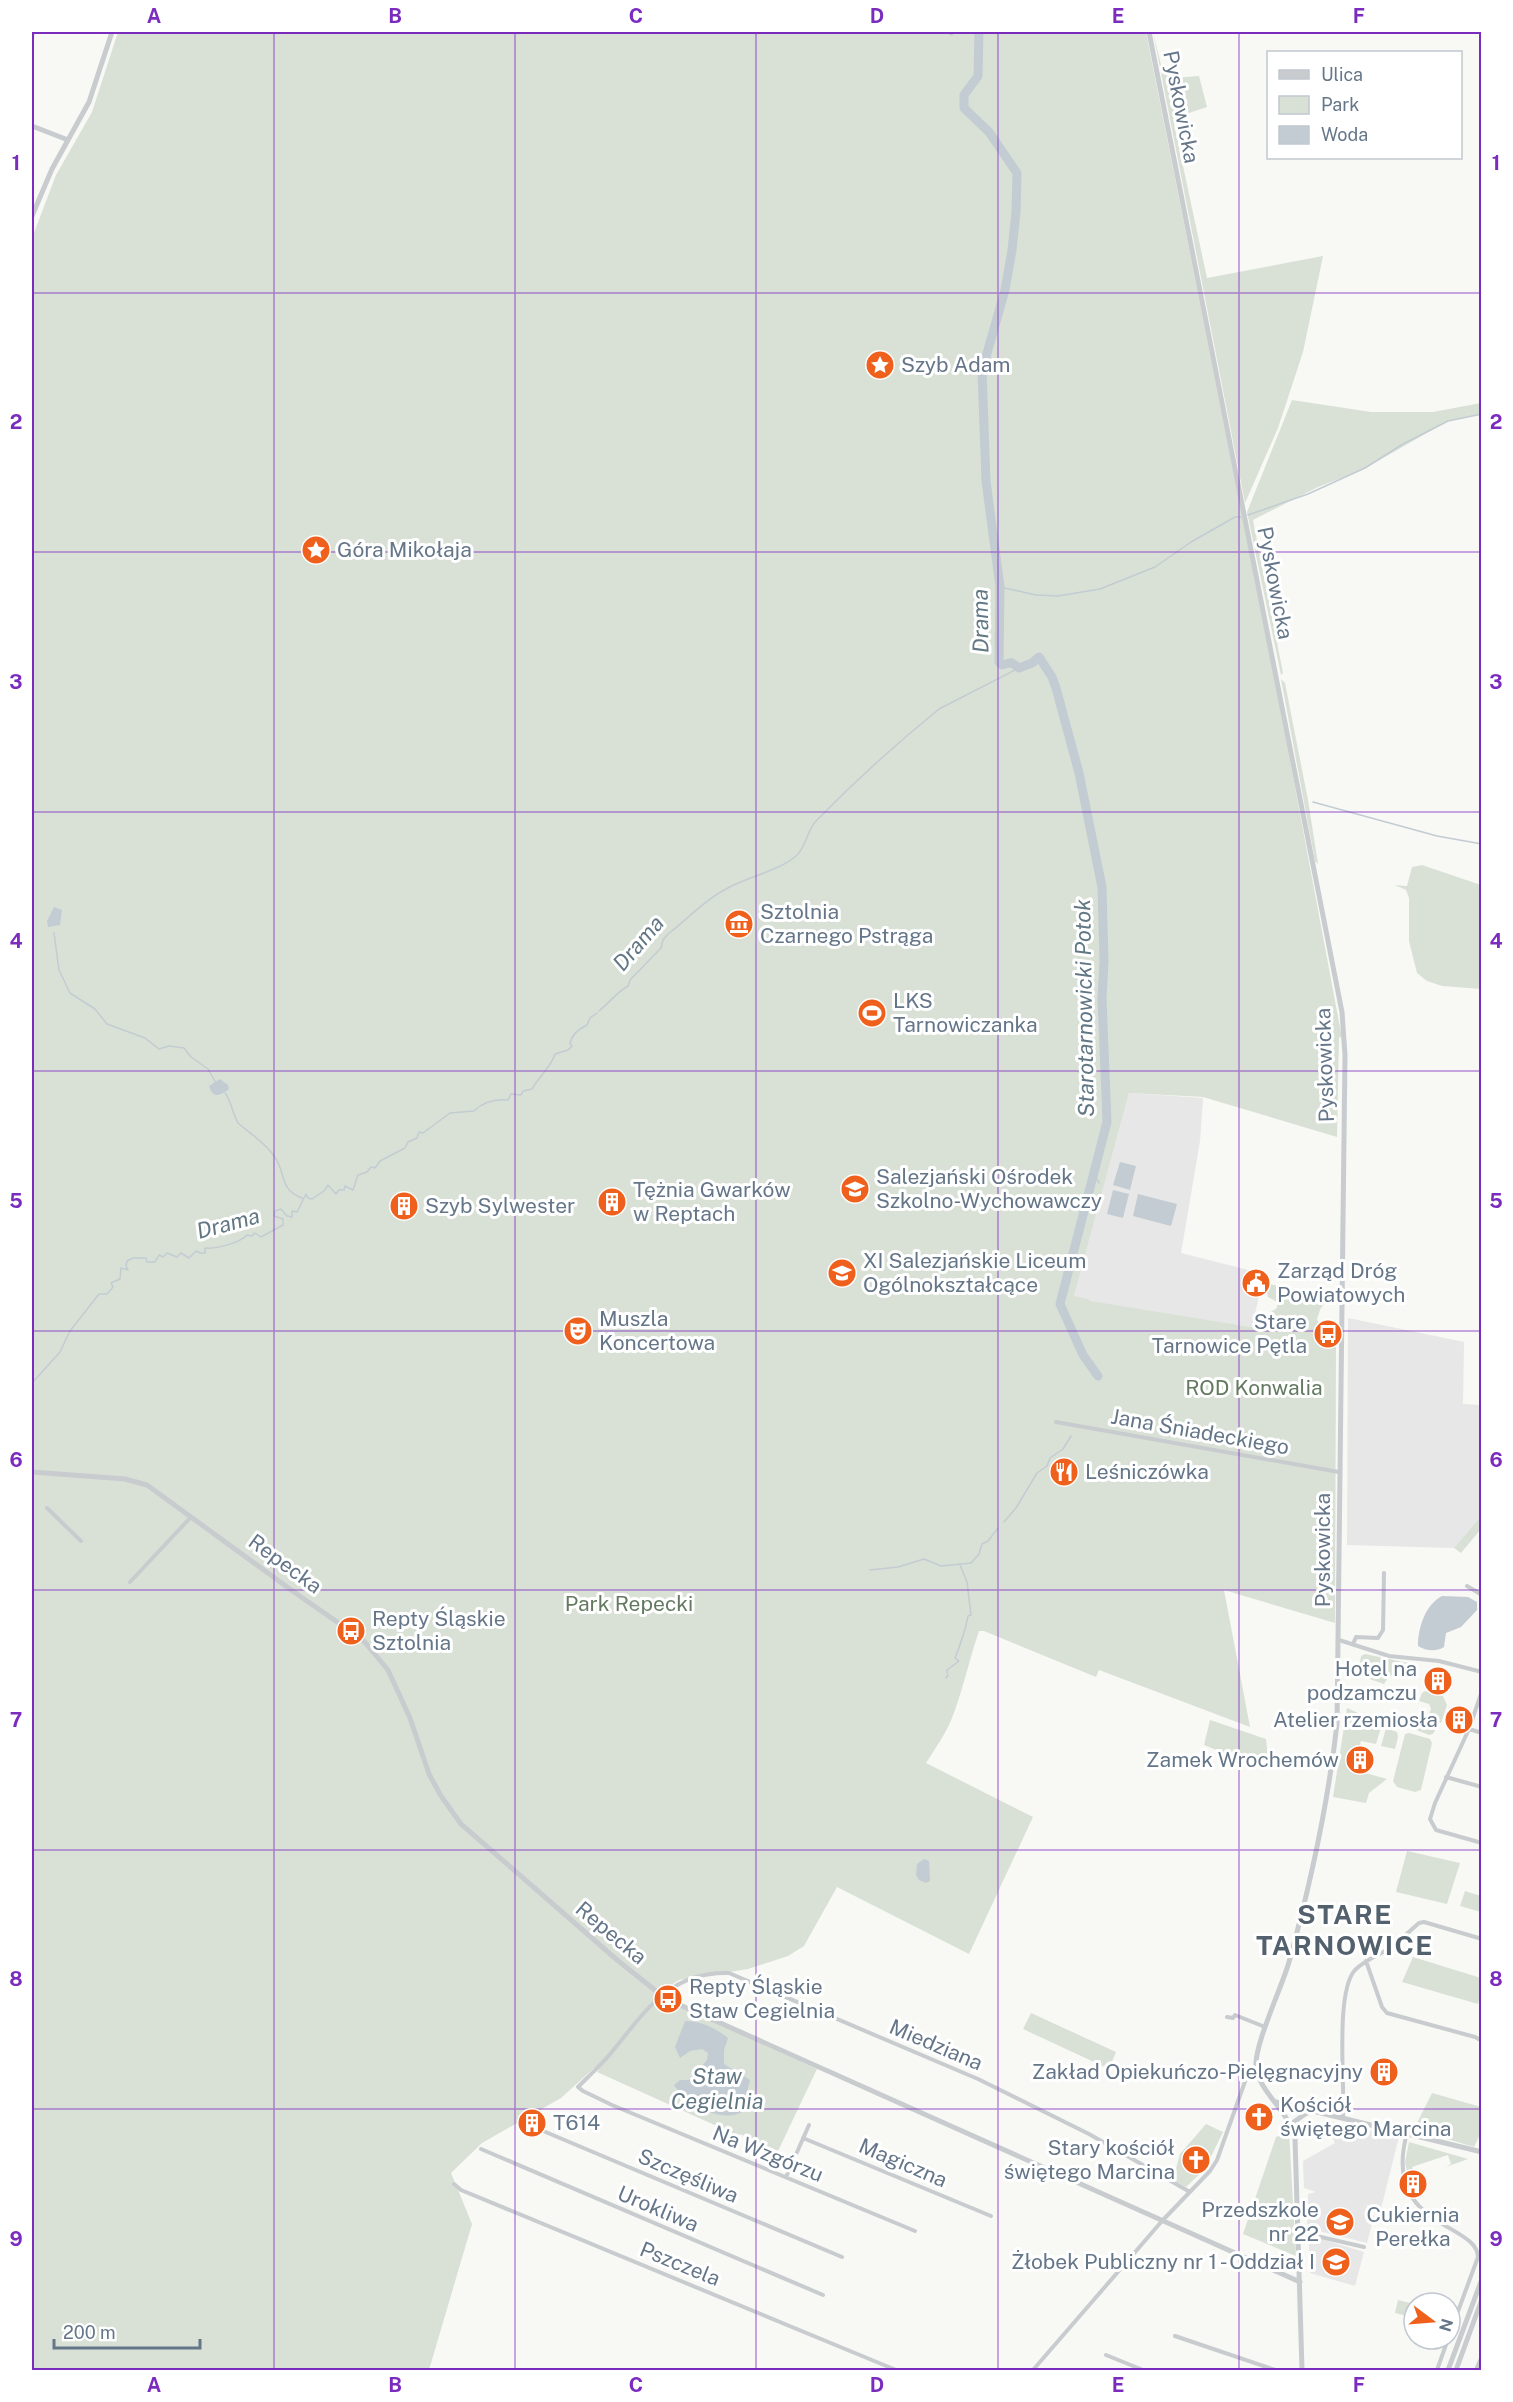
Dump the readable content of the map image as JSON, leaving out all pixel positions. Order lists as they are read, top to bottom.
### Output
{
  "streets": {
    "street": [
      "Pyskowicka",
      "Jana Śniadeckiego",
      "Repecka",
      "Miedziana",
      "Na Wzgórzu",
      "Magiczna",
      "Szczęśliwa",
      "Urokliwa",
      "Pszczela"
    ]
  },
  "crossings": [
    ["Pyskowicka", "Jana Śniadeckiego"],
    ["Repecka", "Miedziana"],
    ["Miedziana", "Na Wzgórzu"]
  ],
  "districts": ["STARE TARNOWICE"],
  "water": ["Drama", "Starotarnowicki Potok", "Staw Cegielnia"],
  "parks": ["ROD Konwalia", "Park Repecki"],
  "places": {
    "place": ["Szyb Adam", "Góra Mikołaja"],
    "museum": ["Sztolnia Czarnego Pstrąga"],
    "sports": ["LKS Tarnowiczanka"],
    "school or university": [
      "Salezjański Ośrodek Szkolno-Wychowawczy",
      "XI Salezjańskie Liceum Ogólnokształcące",
      "Przedszkole nr 22",
      "Żłobek Publiczny nr 1 - Oddział I"
    ],
    "building": [
      "Tężnia Gwarków w Reptach",
      "Szyb Sylwester",
      "Hotel na podzamczu",
      "Atelier rzemiosła",
      "Zamek Wrochemów",
      "Zakład Opiekuńczo-Pielęgnacyjny",
      "T614",
      "Cukiernia Perełka"
    ],
    "public building": ["Zarząd Dróg Powiatowych"],
    "theatre": ["Muszla Koncertowa"],
    "bus stop": ["Stare Tarnowice Pętla", "Repty Śląskie Sztolnia", "Repty Śląskie Staw Cegielnia"],
    "restaurant": ["Leśniczówka"],
    "church": ["Kościół świętego Marcina", "Stary kościół świętego Marcina"]
  },
  "legend": ["Ulica", "Park", "Woda"],
  "scale_bar": "200 m",
  "north": "right",
  "grid": {
    "columns": [
      "A",
      "B",
      "C",
      "D",
      "E",
      "F"
    ],
    "rows": [
      "1",
      "2",
      "3",
      "4",
      "5",
      "6",
      "7",
      "8",
      "9"
    ]
  }
}
